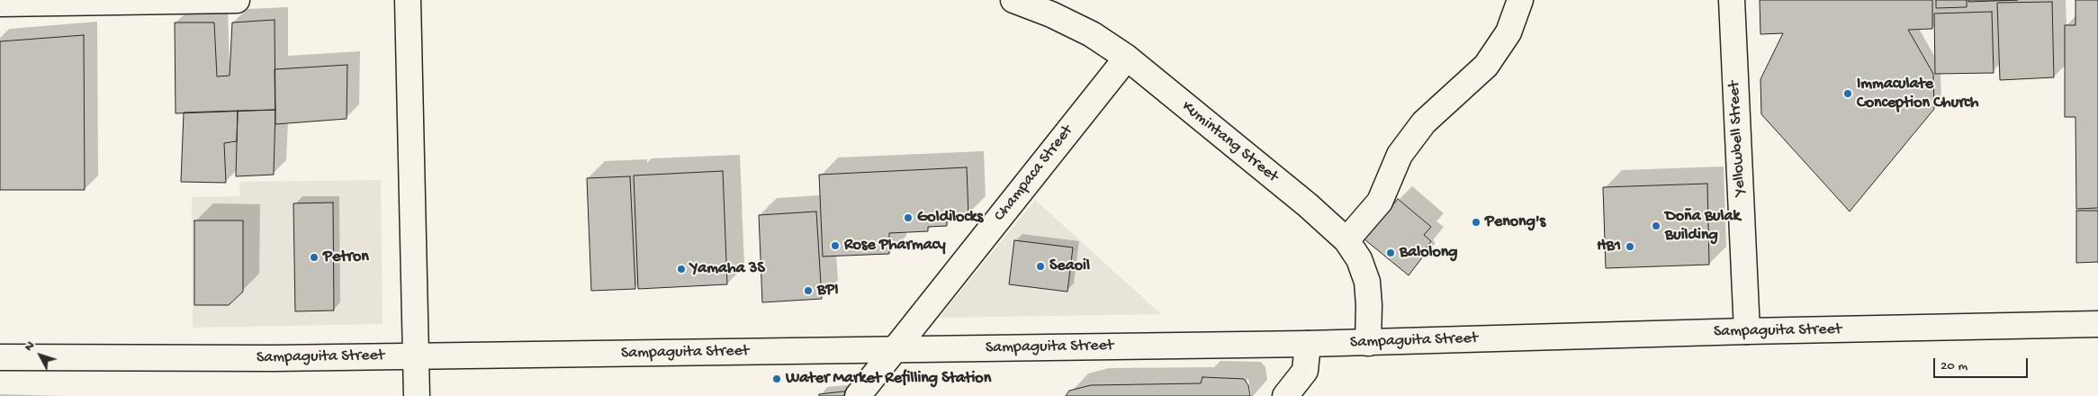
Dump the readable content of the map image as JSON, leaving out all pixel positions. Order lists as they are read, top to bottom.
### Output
{
  "streets": {
    "main road": [
      "Yellowbell Street",
      "Kumintang Street",
      "Champaca Street",
      "Sampaguita Street"
    ]
  },
  "crossings": [
    ["Yellowbell Street", "Sampaguita Street"],
    ["Kumintang Street", "Champaca Street"],
    ["Kumintang Street", "Sampaguita Street"],
    ["Champaca Street", "Sampaguita Street"]
  ],
  "places": [
    "Immaculate Conception Church",
    "Goldilocks",
    "Penong's",
    "Doña Bulak Building",
    "Rose Pharmacy",
    "HB1",
    "Balolong",
    "Petron",
    "Seaoil",
    "Yamaha 3S",
    "BPI",
    "Water Market Refilling Station"
  ],
  "scale_bar": "20 m",
  "north": "top left"
}
